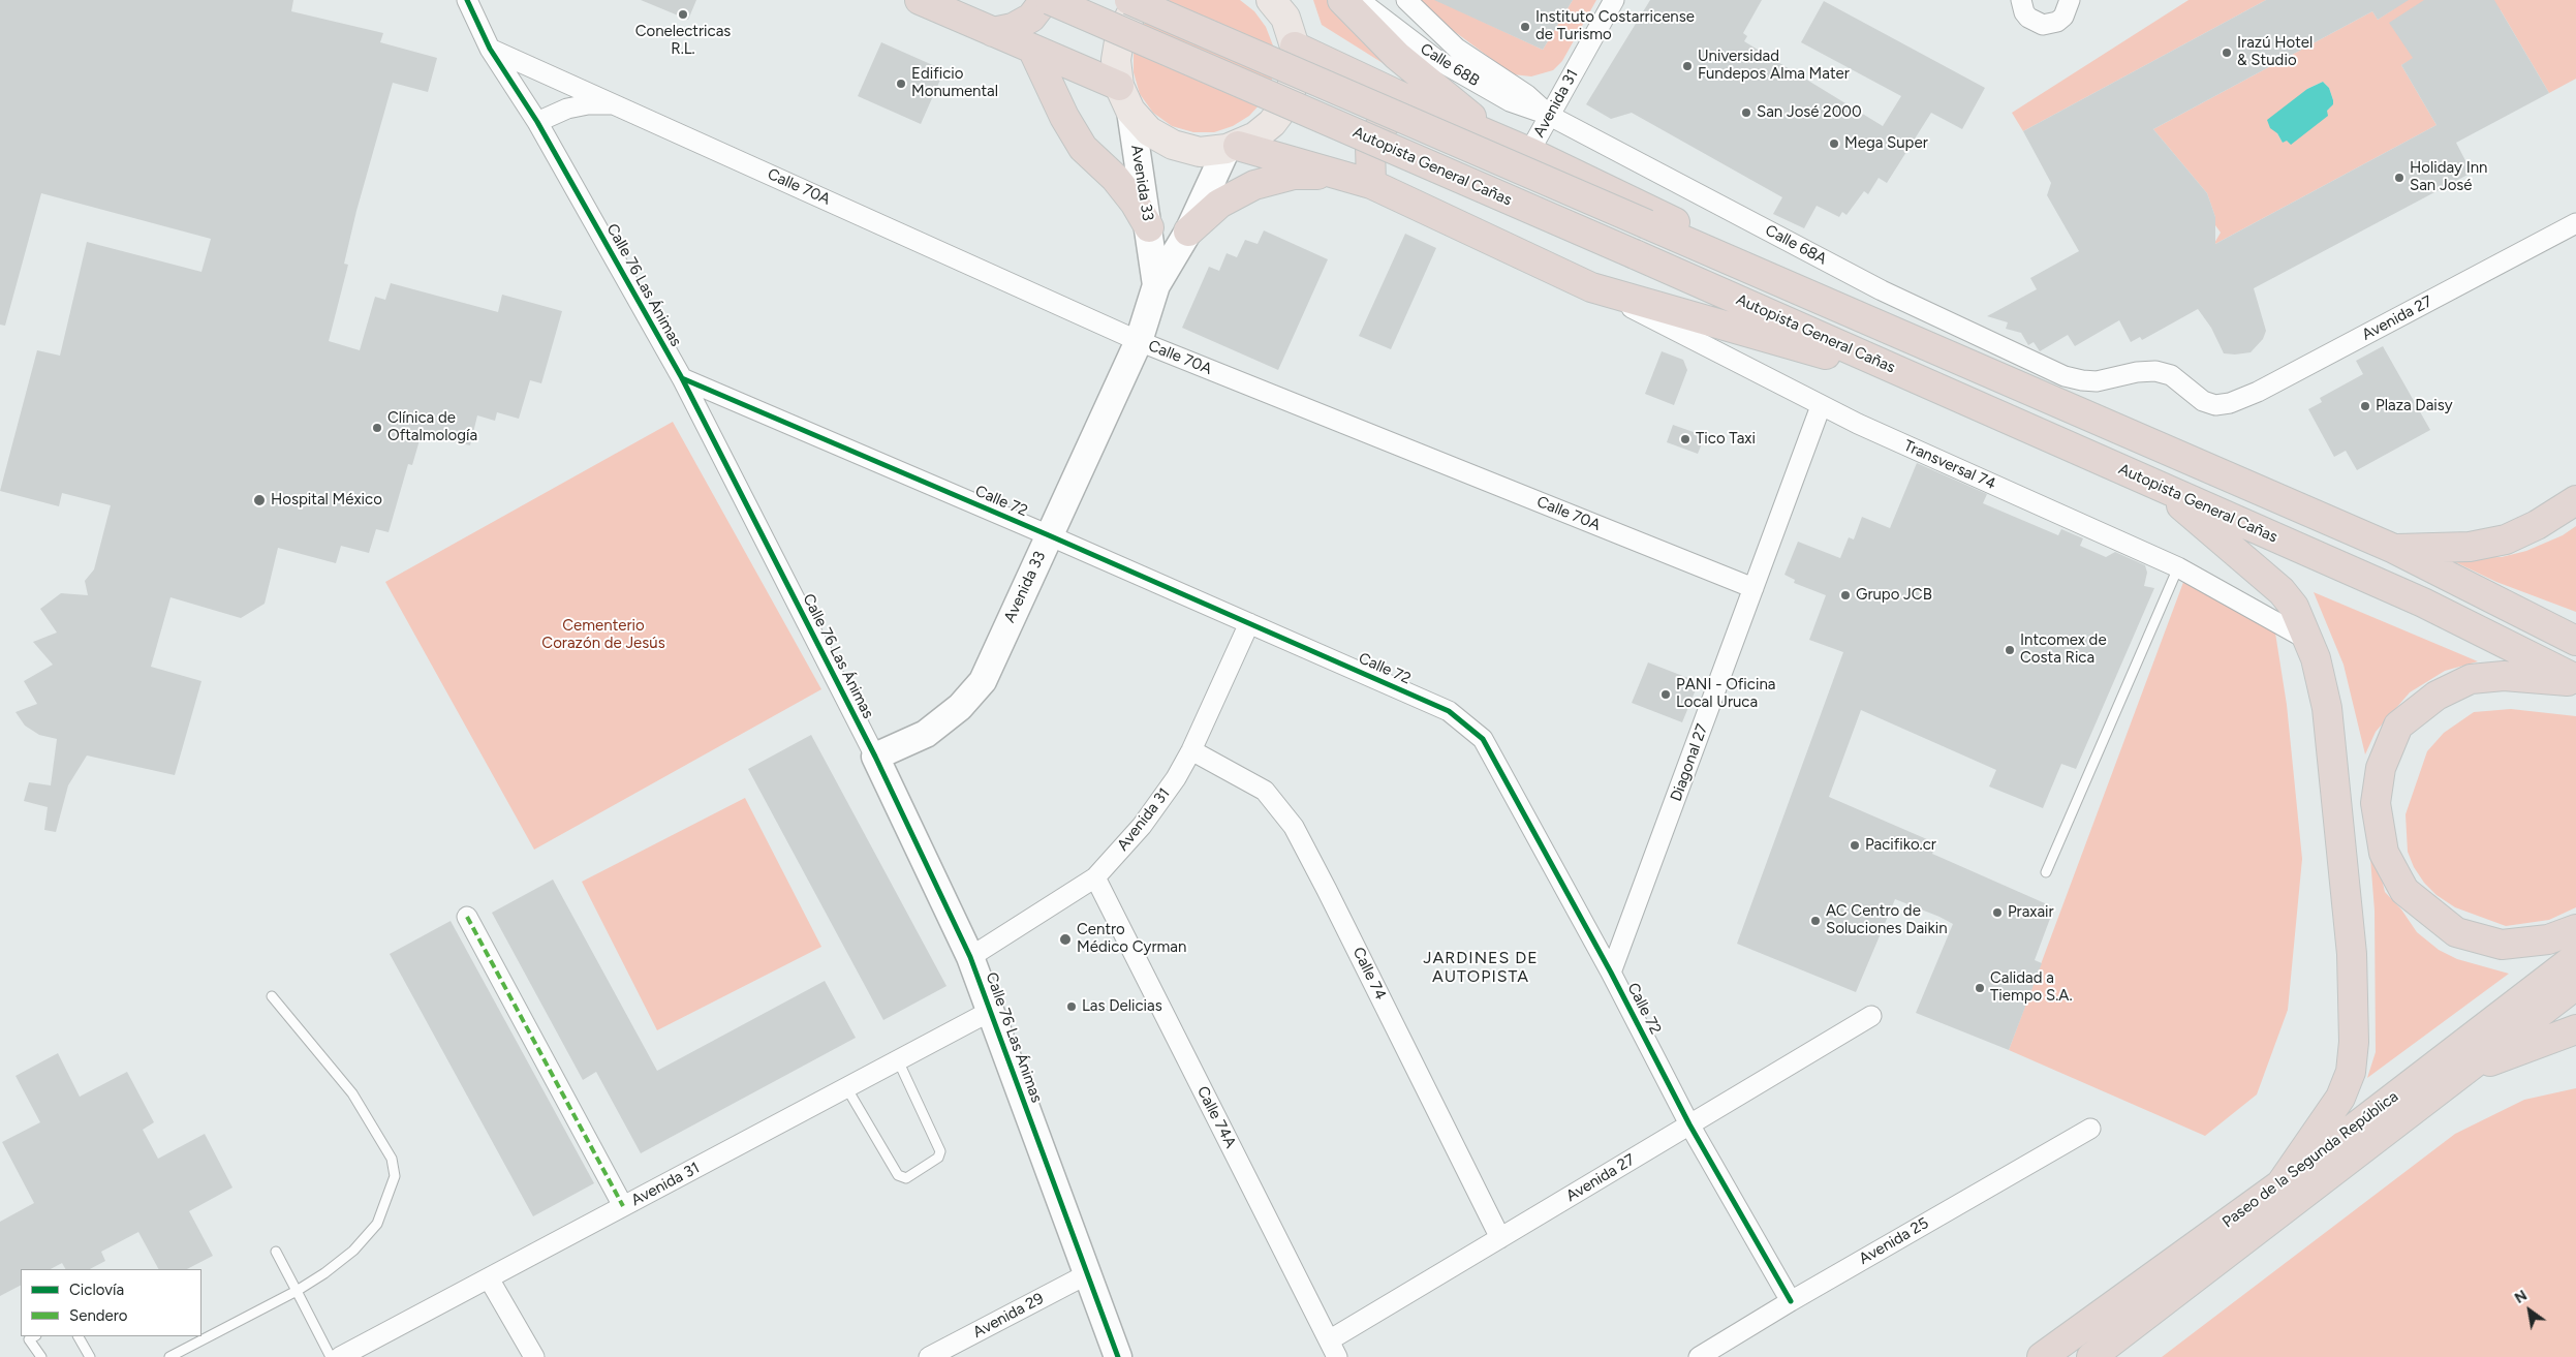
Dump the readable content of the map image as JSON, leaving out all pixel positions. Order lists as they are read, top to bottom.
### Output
{
  "streets": {
    "highway": ["Autopista General Cañas", "Paseo de la Segunda República"],
    "street": [
      "Calle 68B",
      "Avenida 31",
      "Avenida 33",
      "Calle 70A",
      "Calle 68A",
      "Calle 76 Las Ánimas",
      "Avenida 27",
      "Transversal 74",
      "Calle 72",
      "Diagonal 27",
      "Calle 74",
      "Calle 74A",
      "Avenida 25",
      "Avenida 29"
    ]
  },
  "crossings": [
    ["Calle 68B", "Avenida 31"],
    ["Calle 68B", "Calle 68A"],
    ["Avenida 31", "Calle 68A"],
    ["Avenida 31", "Calle 76 Las Ánimas"],
    ["Avenida 31", "Calle 72"],
    ["Avenida 31", "Calle 74"],
    ["Avenida 31", "Calle 74A"],
    ["Avenida 33", "Calle 70A"],
    ["Avenida 33", "Calle 76 Las Ánimas"],
    ["Avenida 33", "Calle 72"],
    ["Calle 70A", "Calle 76 Las Ánimas"],
    ["Calle 70A", "Diagonal 27"],
    ["Calle 68A", "Avenida 27"],
    ["Calle 76 Las Ánimas", "Calle 72"],
    ["Calle 76 Las Ánimas", "Avenida 29"],
    ["Avenida 27", "Calle 72"],
    ["Avenida 27", "Calle 74"],
    ["Avenida 27", "Calle 74A"],
    ["Transversal 74", "Diagonal 27"],
    ["Calle 72", "Diagonal 27"],
    ["Calle 72", "Avenida 25"]
  ],
  "districts": ["JARDINES DE AUTOPISTA"],
  "parks": ["Cementerio Corazón de Jesús"],
  "places": [
    "Conelectricas R.L.",
    "Instituto Costarricense de Turismo",
    "Irazú Hotel & Studio",
    "Universidad Fundepos Alma Mater",
    "Edificio Monumental",
    "San José 2000",
    "Mega Super",
    "Holiday Inn San José",
    "Plaza Daisy",
    "Clínica de Oftalmología",
    "Tico Taxi",
    "Hospital México",
    "Grupo JCB",
    "Intcomex de Costa Rica",
    "PANI - Oficina Local Uruca",
    "Pacifiko.cr",
    "Praxair",
    "AC Centro de Soluciones Daikin",
    "Centro Médico Cyrman",
    "Calidad a Tiempo S.A.",
    "Las Delicias"
  ],
  "legend": ["Ciclovía", "Sendero"],
  "north": "top left"
}
